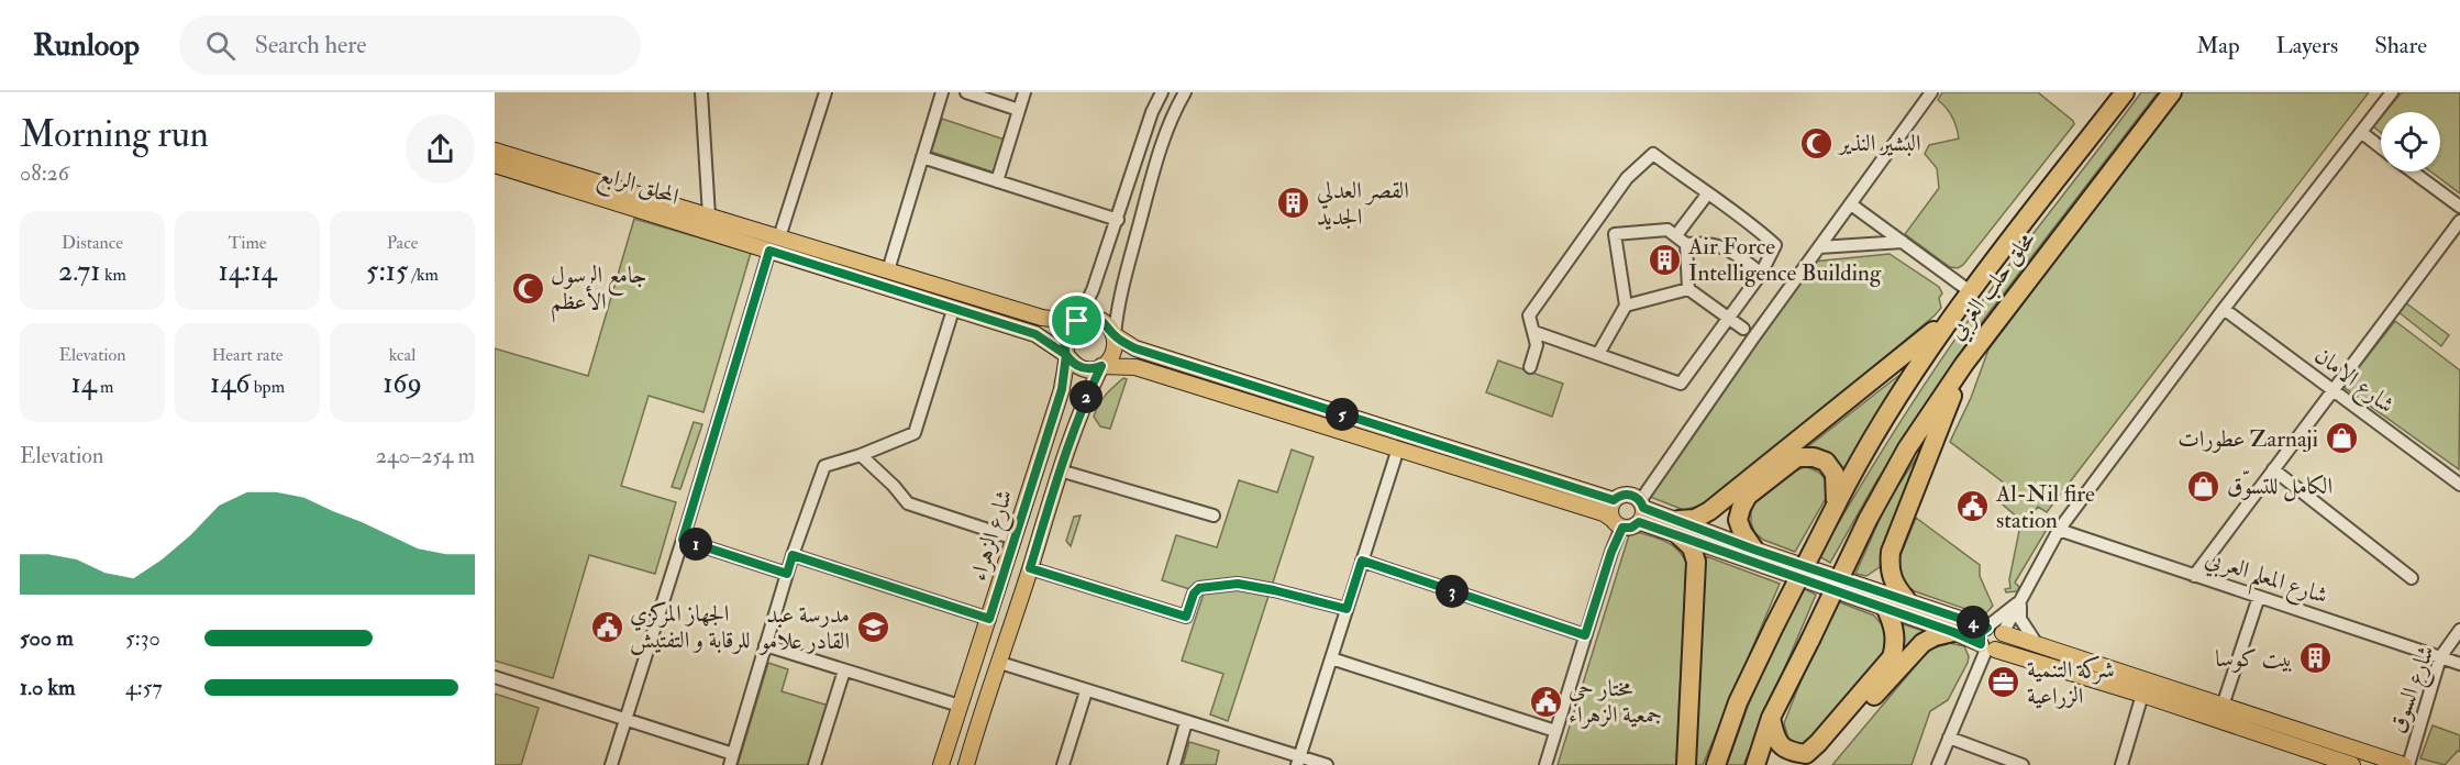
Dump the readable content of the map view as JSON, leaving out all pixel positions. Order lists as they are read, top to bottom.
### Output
{
  "streets": {
    "highway": ["محلق حلب الغربي"],
    "main road": ["المحلق الرابع", "شارع الزهراء"],
    "street": ["شارع الامان", "شارع المعلم العربي", "شارع السوق"]
  },
  "crossings": [
    ["المحلق الرابع", "شارع الزهراء"],
    ["شارع المعلم العربي", "شارع السوق"]
  ],
  "places": {
    "mosque": ["البشير النذير", "جامع الرسول الأعظم"],
    "building": ["القصر العدلي الجديد", "Air Force Intelligence Building", "بيت كوسا"],
    "shop": ["عطورات Zarnaji", "الكامل للتسوّق"],
    "public building": ["Al-Nil fire station", "الجهاز المركزي للرقابة و التفتيش", "مختار حي جمعية الزهراء"],
    "school or university": ["مدرسة عبد القادر علامو"],
    "office": ["شركة التنمية الزراعية"]
  },
  "page": {
    "header": "Runloop",
    "search": "Search here",
    "nav": ["Map", "Layers", "Share"],
    "heading": ["Morning run", "08:26"],
    "stats": [
      ["Distance", "2.71 km"],
      ["Time", "14:14"],
      ["Pace", "5:15 /km"],
      ["Elevation", "14 m"],
      ["Heart rate", "146 bpm"],
      ["kcal", "169"]
    ],
    "pins": [
      "2",
      "5",
      "1",
      "3",
      "4"
    ],
    "chart": ["Elevation", "240–254 m"],
    "list": [
      {
        "name": "500 m",
        "note": "5:30"
      },
      {
        "name": "1.0 km",
        "note": "4:57"
      }
    ]
  }
}
